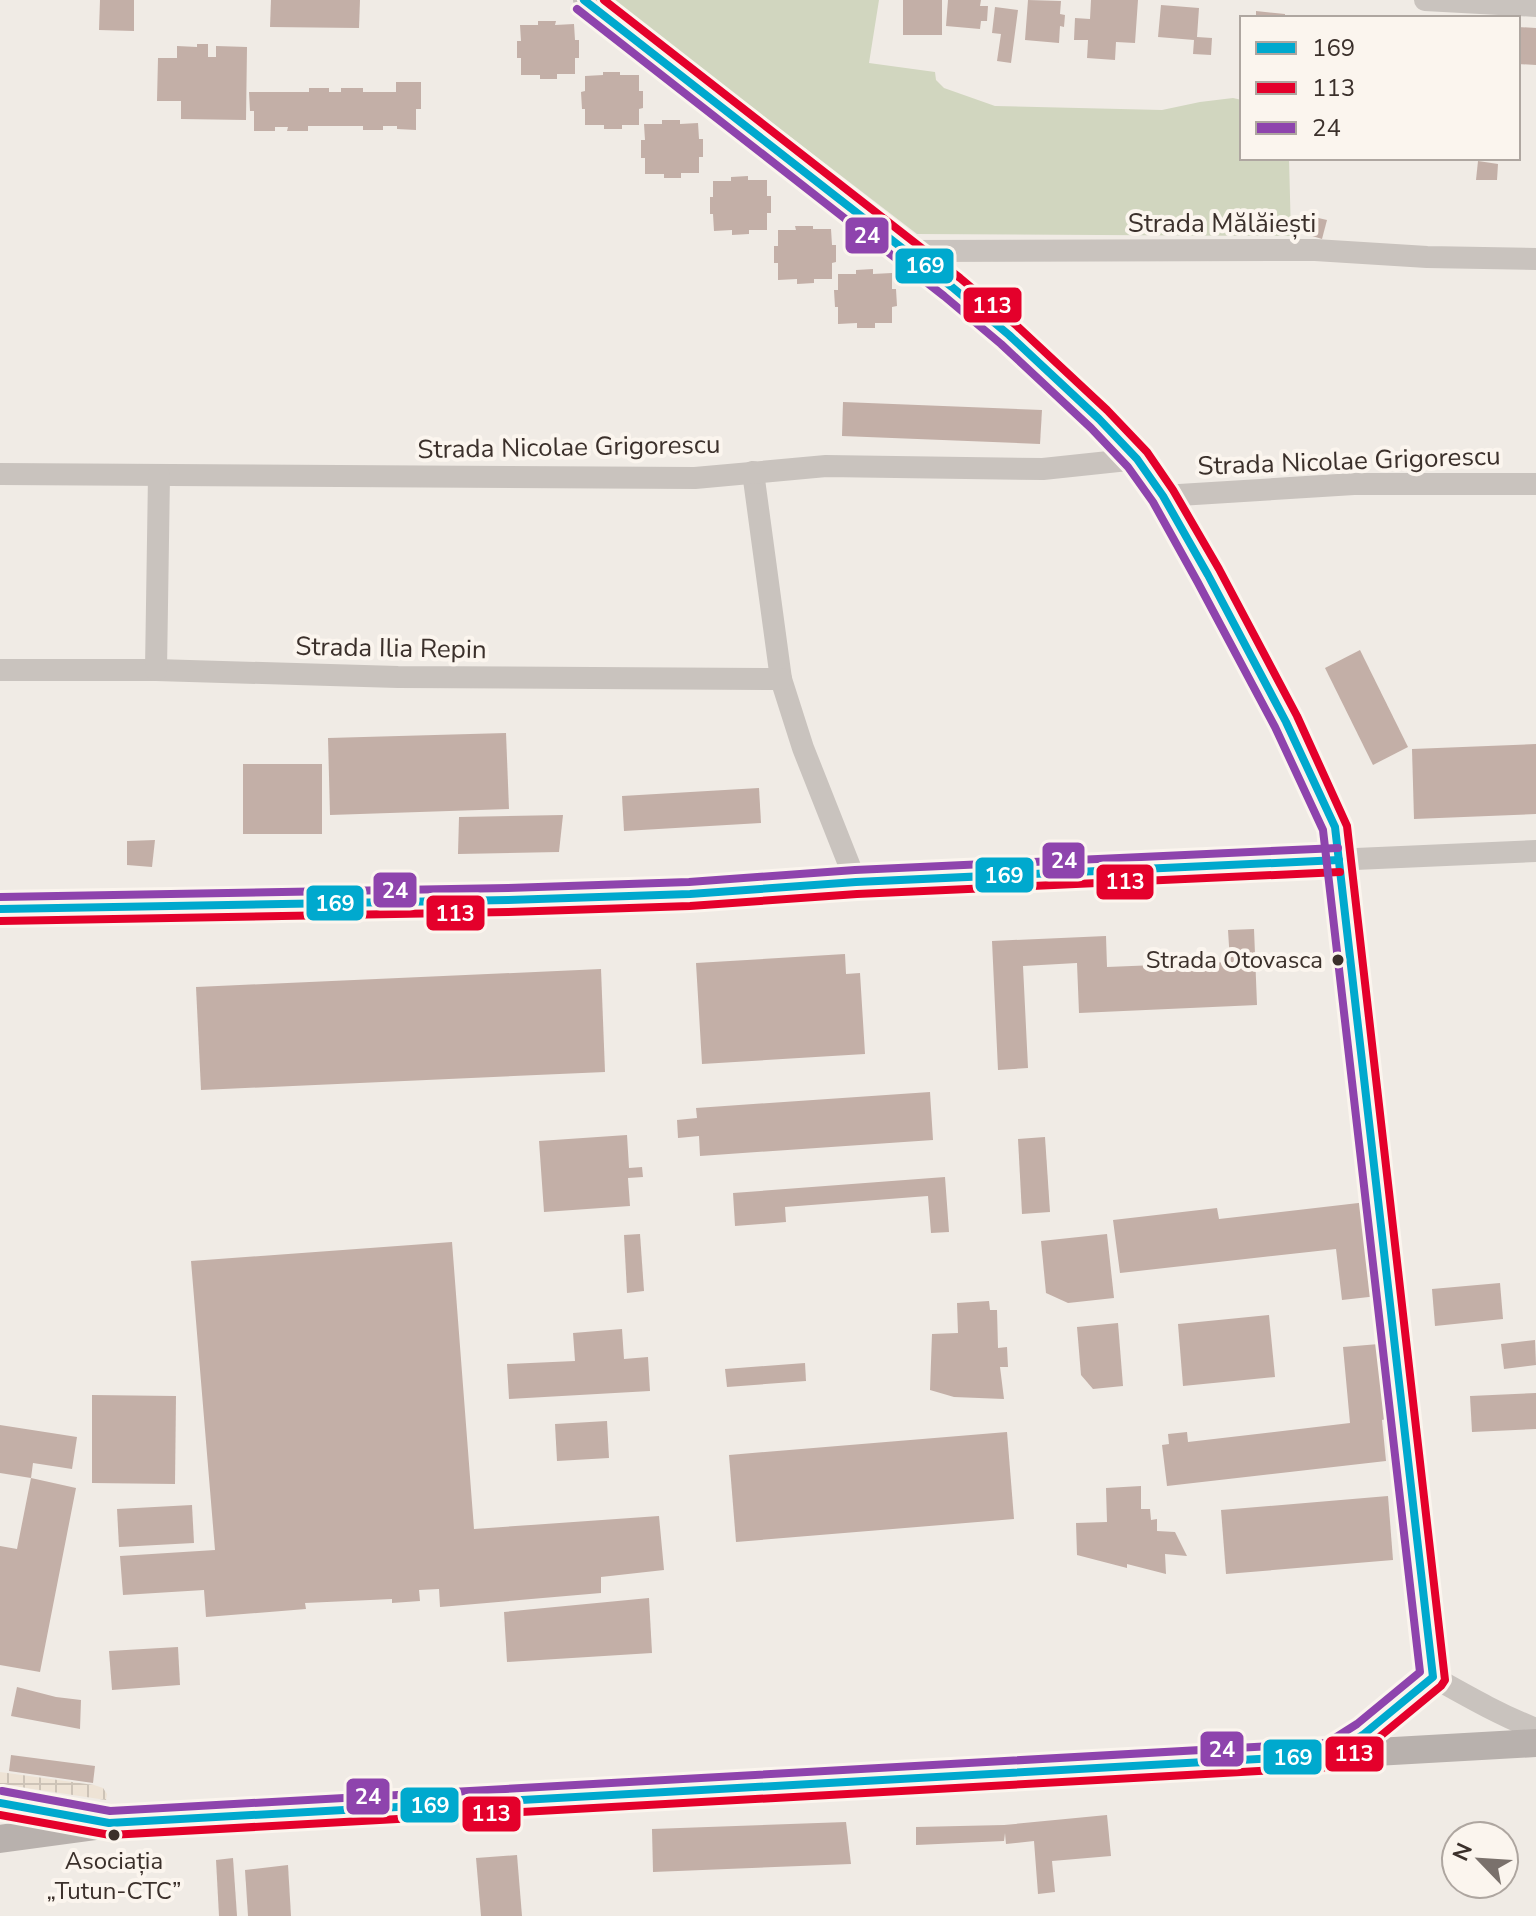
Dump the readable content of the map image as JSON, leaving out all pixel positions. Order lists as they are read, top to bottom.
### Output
{
  "streets": {
    "street": ["Strada Mălăiești", "Strada Nicolae Grigorescu", "Strada Ilia Repin"]
  },
  "places": ["Strada Otovasca", "Asociația „Tutun-CTC”"],
  "lines": ["transit line 169", "transit line 113", "transit line 24"],
  "legend": ["169", "113", "24"],
  "north": "top left"
}
